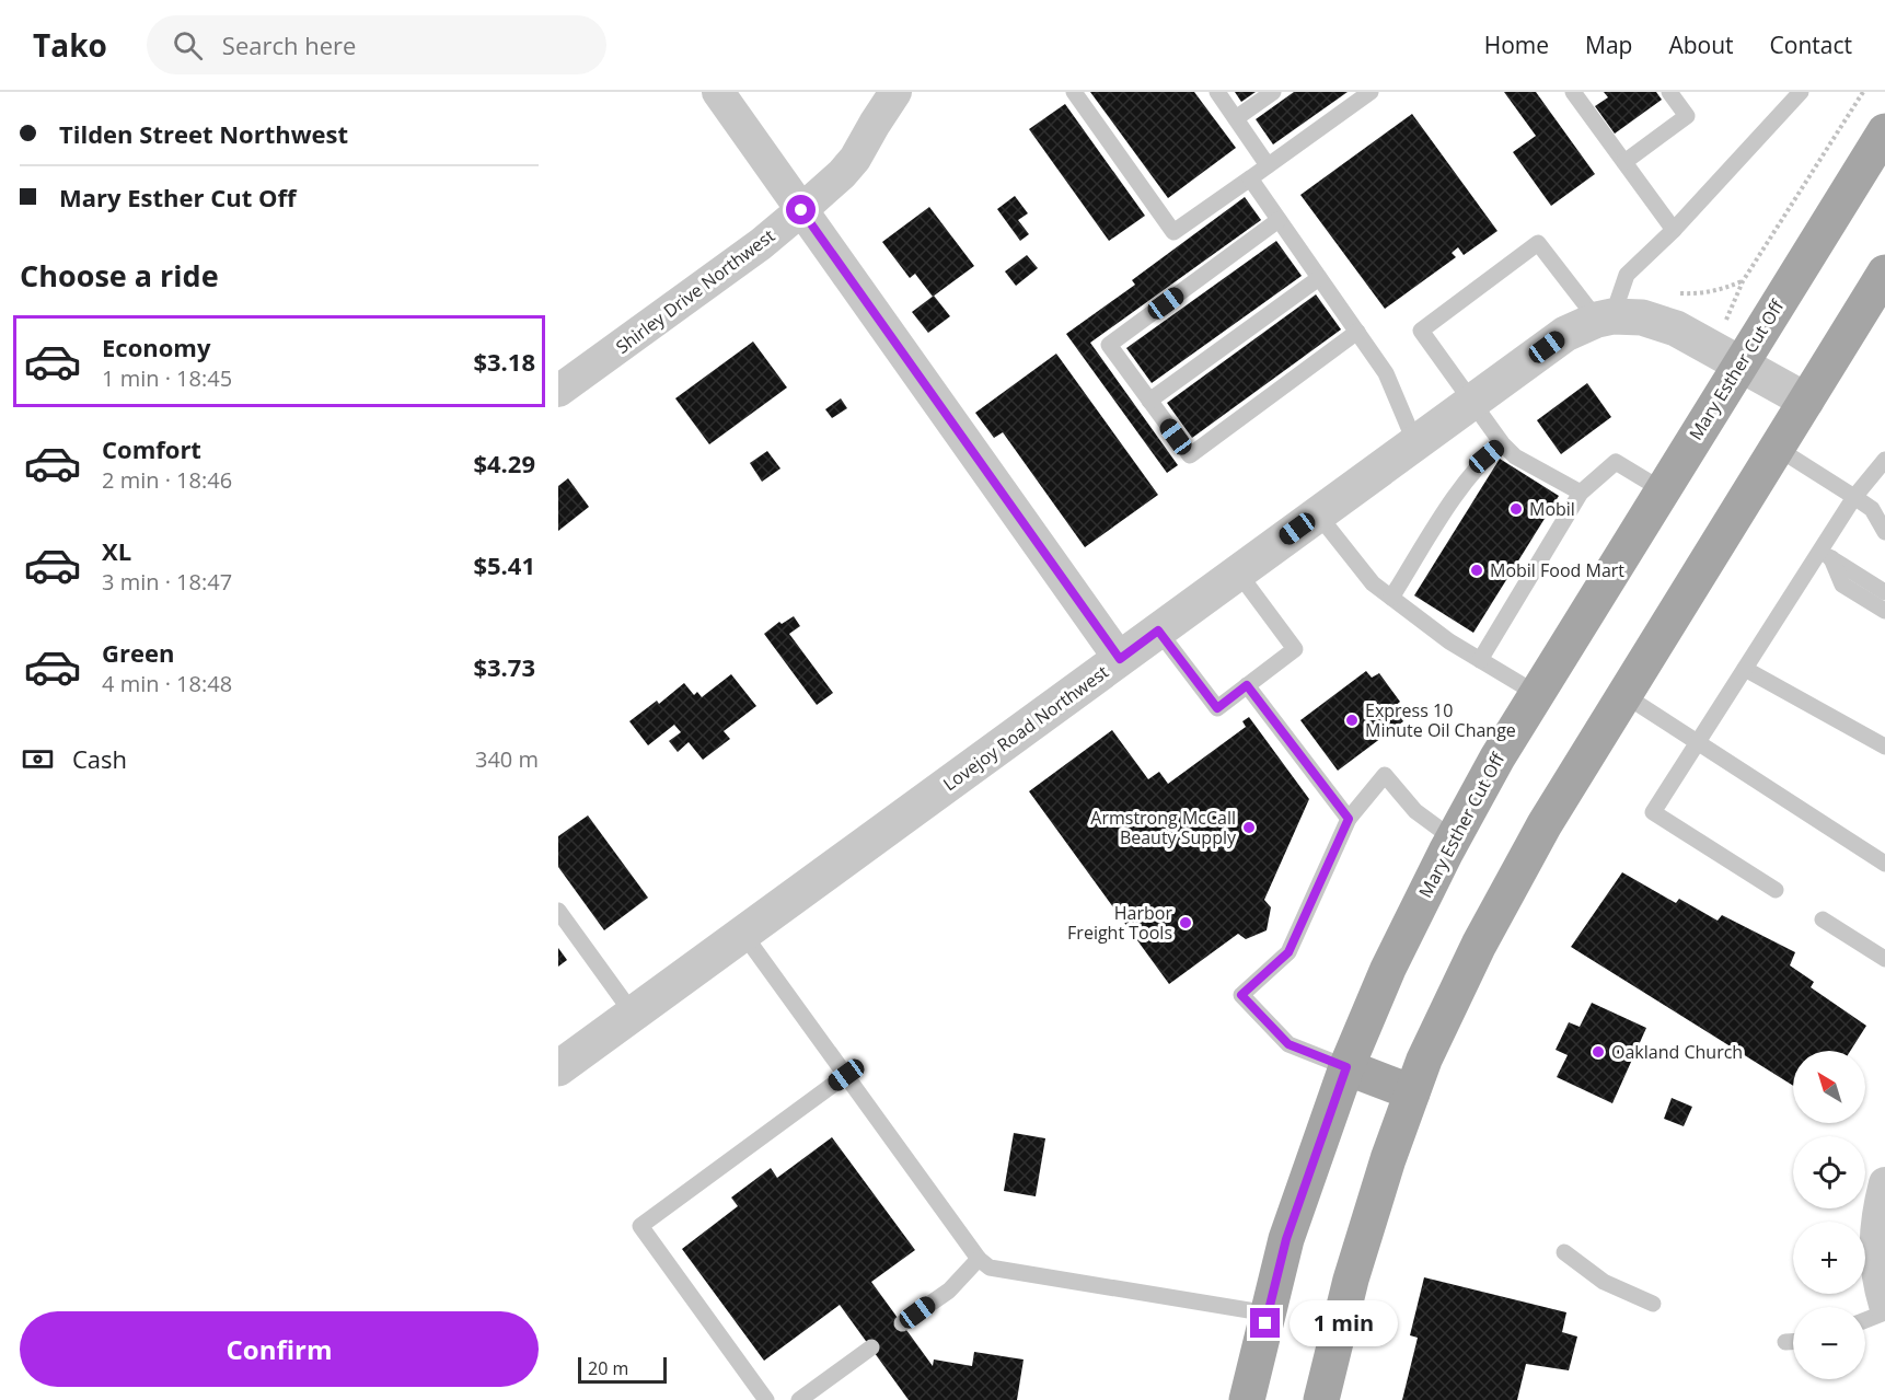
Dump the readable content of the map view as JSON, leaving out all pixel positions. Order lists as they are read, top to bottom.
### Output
{
  "streets": {
    "main road": ["Mary Esther Cut Off"],
    "street": ["Shirley Drive Northwest", "Lovejoy Road Northwest"]
  },
  "crossings": [
    ["Mary Esther Cut Off", "Lovejoy Road Northwest"]
  ],
  "places": [
    "Mobil",
    "Mobil Food Mart",
    "Express 10 Minute Oil Change",
    "Armstrong McCall Beauty Supply",
    "Harbor Freight Tools",
    "Oakland Church"
  ],
  "scale_bar": "20 m",
  "north": "top left",
  "page": {
    "header": "Tako",
    "search": "Search here",
    "nav": [
      "Home",
      "Map",
      "About",
      "Contact"
    ],
    "banner": ["Tilden Street Northwest", "Mary Esther Cut Off"],
    "heading": "Choose a ride",
    "list": [
      {
        "name": "Economy",
        "note": "1 min · 18:45",
        "value": "$3.18"
      },
      {
        "name": "Comfort",
        "note": "2 min · 18:46",
        "value": "$4.29"
      },
      {
        "name": "XL",
        "note": "3 min · 18:47",
        "value": "$5.41"
      },
      {
        "name": "Green",
        "note": "4 min · 18:48",
        "value": "$3.73"
      }
    ],
    "pay": ["Cash", "340 m"],
    "map_buttons": ["+", "−"],
    "buttons": "Confirm",
    "bubble": "1 min",
    "scale": "20 m"
  }
}
